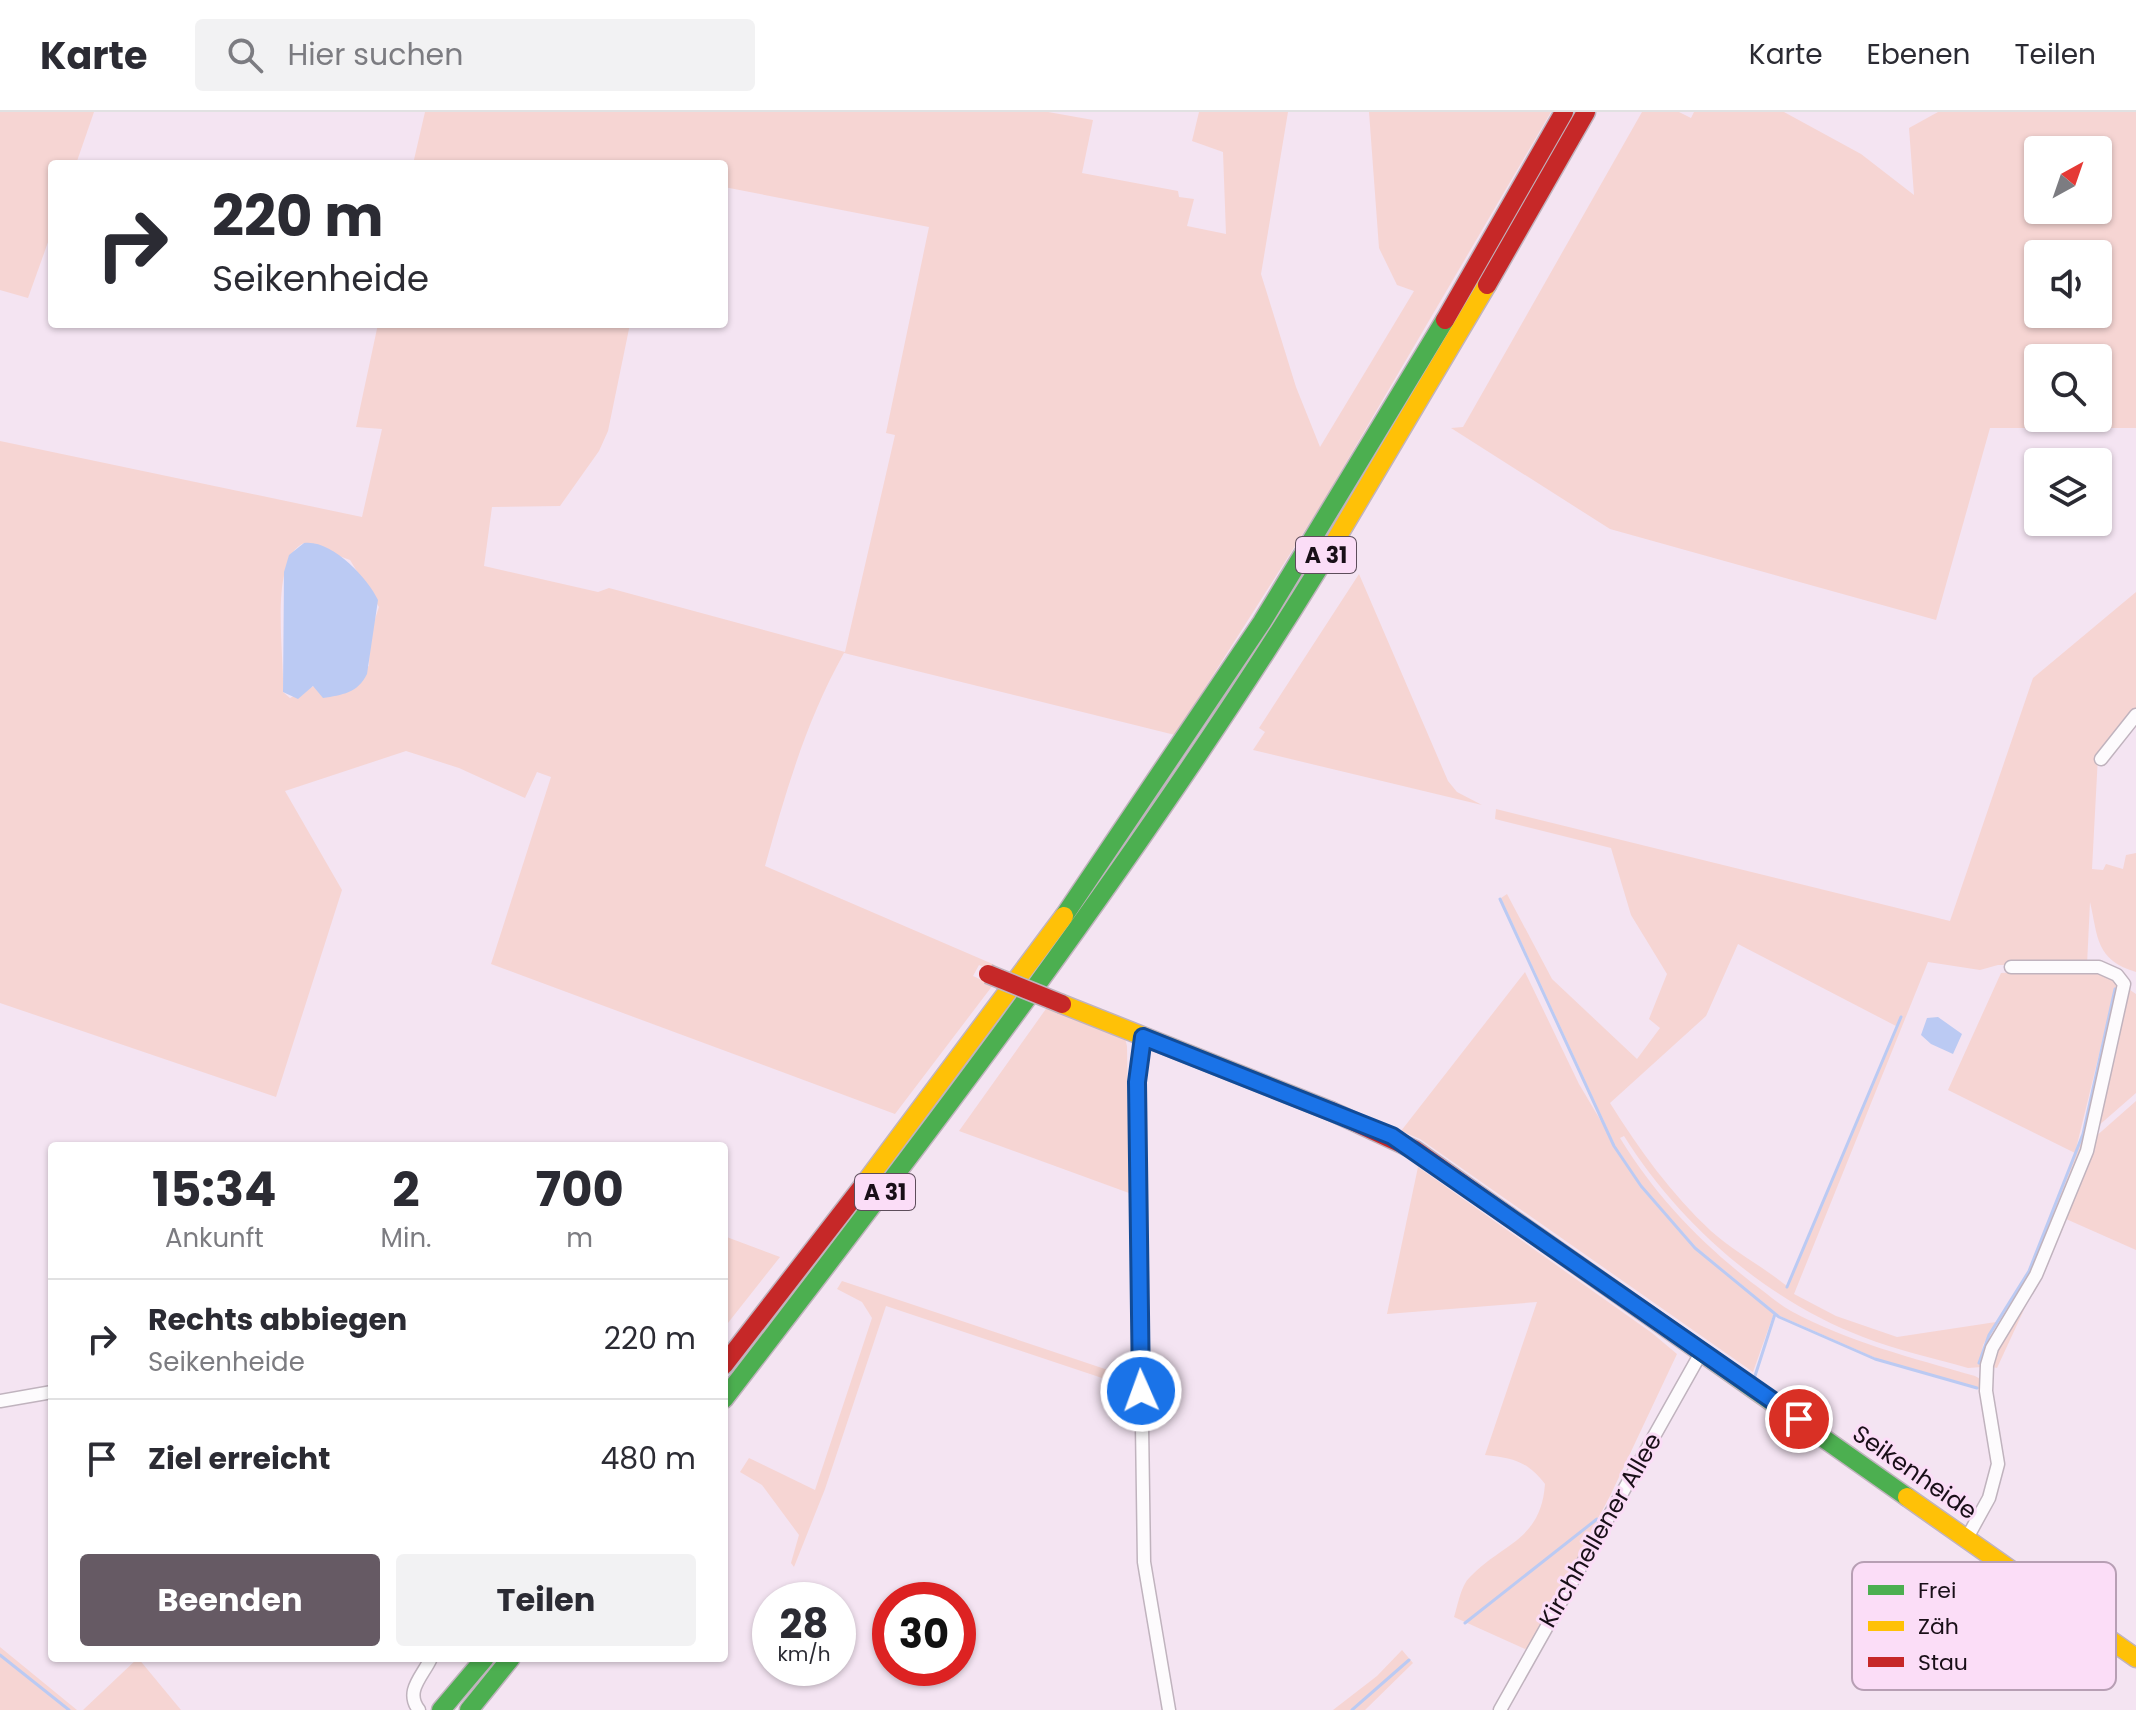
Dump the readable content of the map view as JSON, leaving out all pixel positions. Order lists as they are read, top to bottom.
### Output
{
  "streets": {
    "main road": ["A 31", "Seikenheide"],
    "street": ["Kirchhellener Allee"]
  },
  "crossings": [
    ["Seikenheide", "Kirchhellener Allee"]
  ],
  "legend": ["Frei", "Zäh", "Stau"],
  "north": "top right",
  "page": {
    "header": "Karte",
    "search": "Hier suchen",
    "nav": ["Karte", "Ebenen", "Teilen"],
    "turn": ["220 m", "Seikenheide"],
    "eta": [
      "15:34",
      "Ankunft",
      "2",
      "Min.",
      "700",
      "m"
    ],
    "list": [
      {
        "name": "Rechts abbiegen",
        "note": "Seikenheide",
        "value": "220 m"
      },
      {
        "name": "Ziel erreicht",
        "value": "480 m"
      }
    ],
    "buttons": ["Beenden", "Teilen"],
    "speed": "28 km/h",
    "limit": "30"
  }
}
